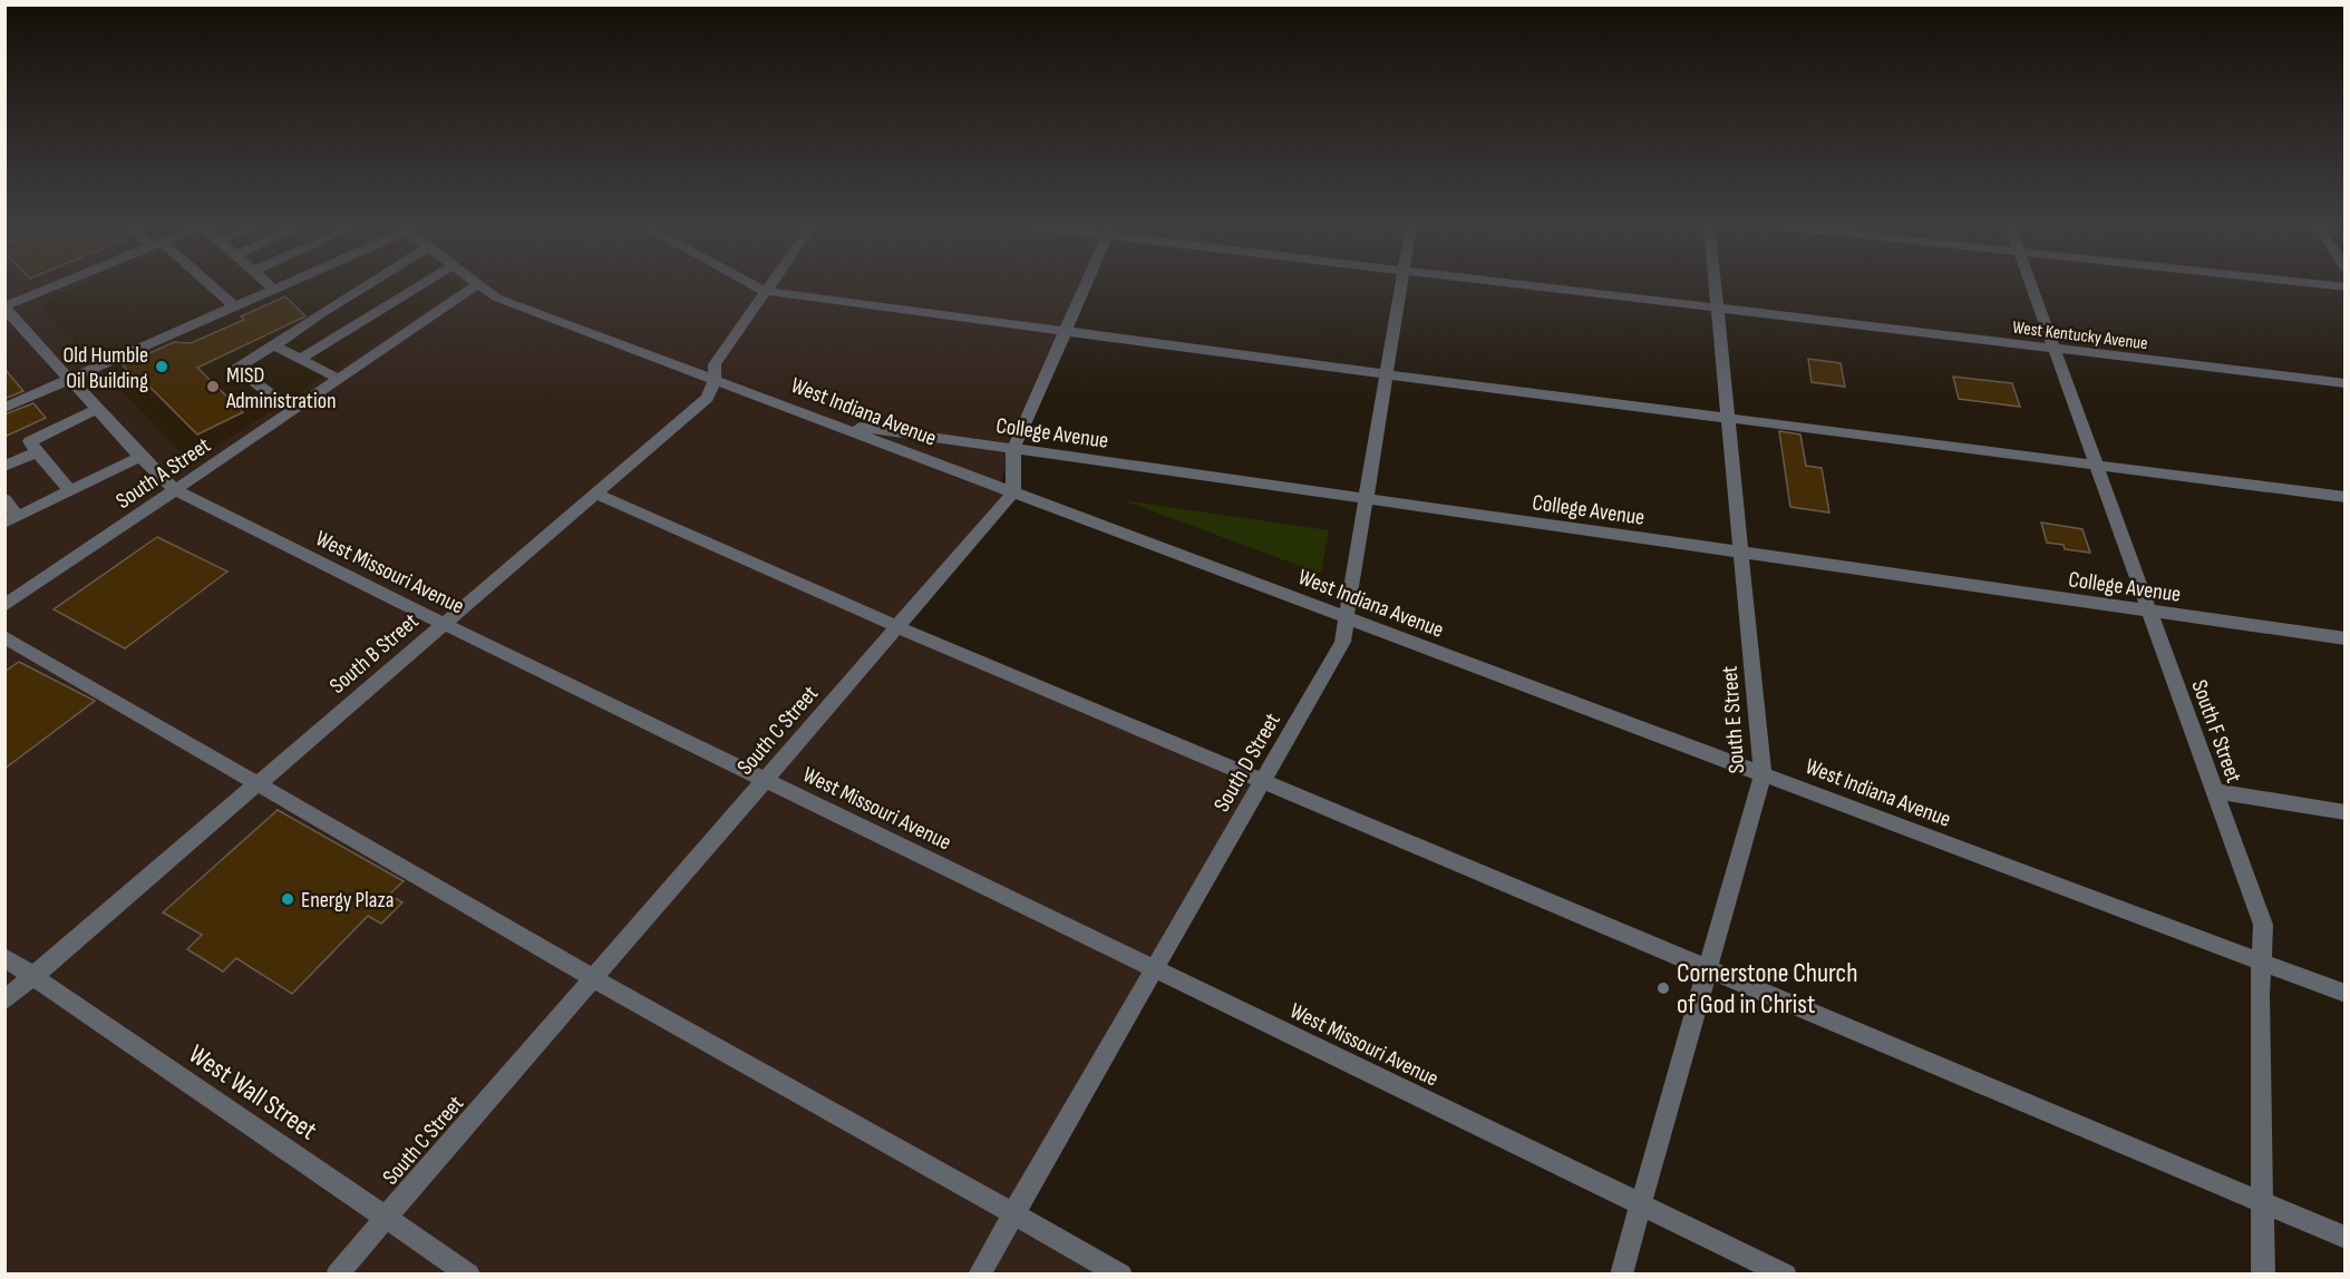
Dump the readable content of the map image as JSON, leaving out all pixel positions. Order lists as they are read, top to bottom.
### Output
{
  "streets": {
    "street": [
      "West Kentucky Avenue",
      "West Indiana Avenue",
      "College Avenue",
      "South A Street",
      "West Missouri Avenue",
      "South B Street",
      "South E Street",
      "South C Street",
      "South F Street",
      "South D Street",
      "West Wall Street"
    ]
  },
  "crossings": [
    ["West Kentucky Avenue", "South E Street"],
    ["West Kentucky Avenue", "South F Street"],
    ["West Indiana Avenue", "College Avenue"],
    ["West Indiana Avenue", "South A Street"],
    ["West Indiana Avenue", "South B Street"],
    ["West Indiana Avenue", "South E Street"],
    ["West Indiana Avenue", "South C Street"],
    ["West Indiana Avenue", "South F Street"],
    ["West Indiana Avenue", "South D Street"],
    ["College Avenue", "South E Street"],
    ["College Avenue", "South F Street"],
    ["College Avenue", "South D Street"],
    ["South A Street", "West Missouri Avenue"],
    ["West Missouri Avenue", "South B Street"],
    ["West Missouri Avenue", "South E Street"],
    ["West Missouri Avenue", "South C Street"],
    ["West Missouri Avenue", "South D Street"],
    ["South B Street", "West Wall Street"],
    ["South C Street", "West Wall Street"]
  ],
  "places": [
    "Old Humble Oil Building",
    "MISD Administration",
    "Energy Plaza",
    "Cornerstone Church of God in Christ"
  ]
}
